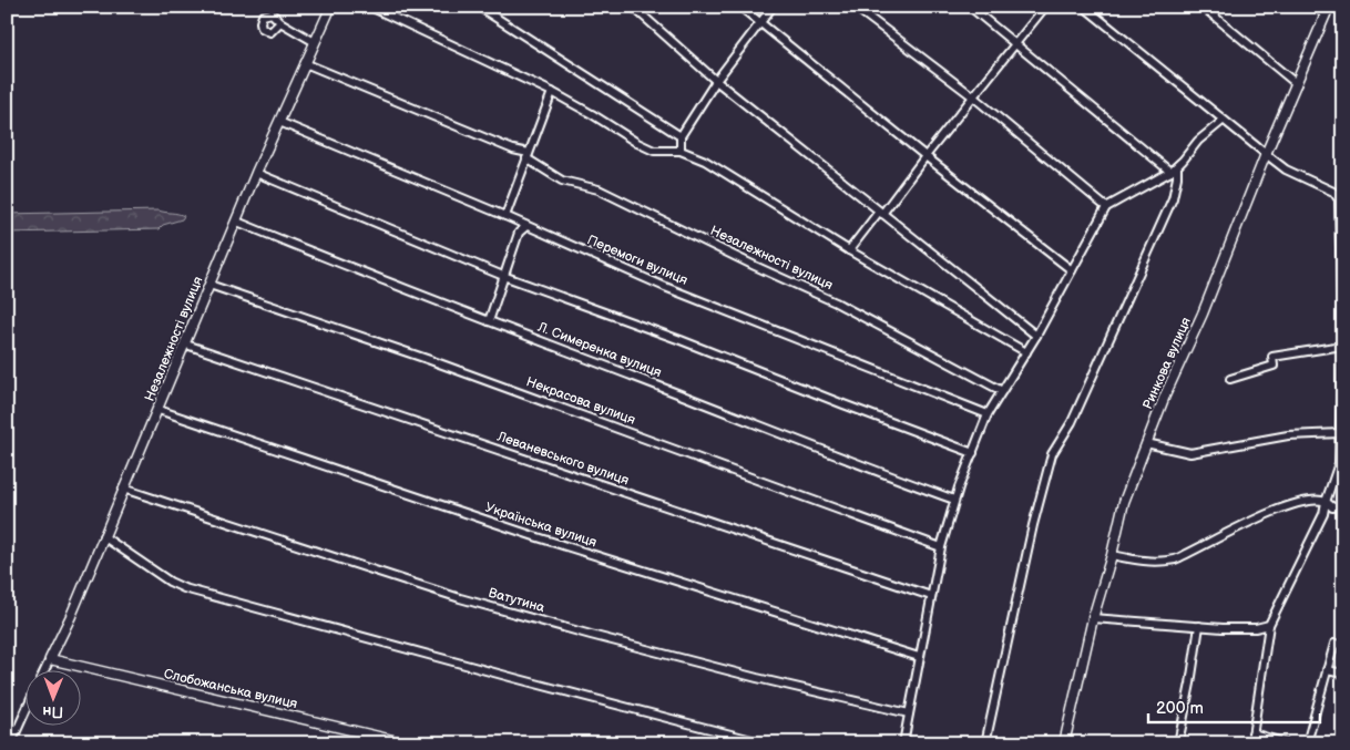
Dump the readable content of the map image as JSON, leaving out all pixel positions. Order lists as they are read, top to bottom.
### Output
{
  "streets": {
    "main road": ["Незалежності вулиця", "Ринкова вулиця", "Слобожанська вулиця"],
    "street": [
      "Перемоги вулиця",
      "Л. Симеренка вулиця",
      "Некрасова вулиця",
      "Леваневського вулиця",
      "Українська вулиця",
      "Ватутина"
    ]
  },
  "crossings": [
    ["Незалежності вулиця", "Перемоги вулиця"],
    ["Незалежності вулиця", "Л. Симеренка вулиця"],
    ["Незалежності вулиця", "Некрасова вулиця"],
    ["Незалежності вулиця", "Леваневського вулиця"],
    ["Незалежності вулиця", "Українська вулиця"],
    ["Незалежності вулиця", "Ватутина"],
    ["Незалежності вулиця", "Слобожанська вулиця"]
  ],
  "scale_bar": "200 m",
  "north": "bottom"
}
